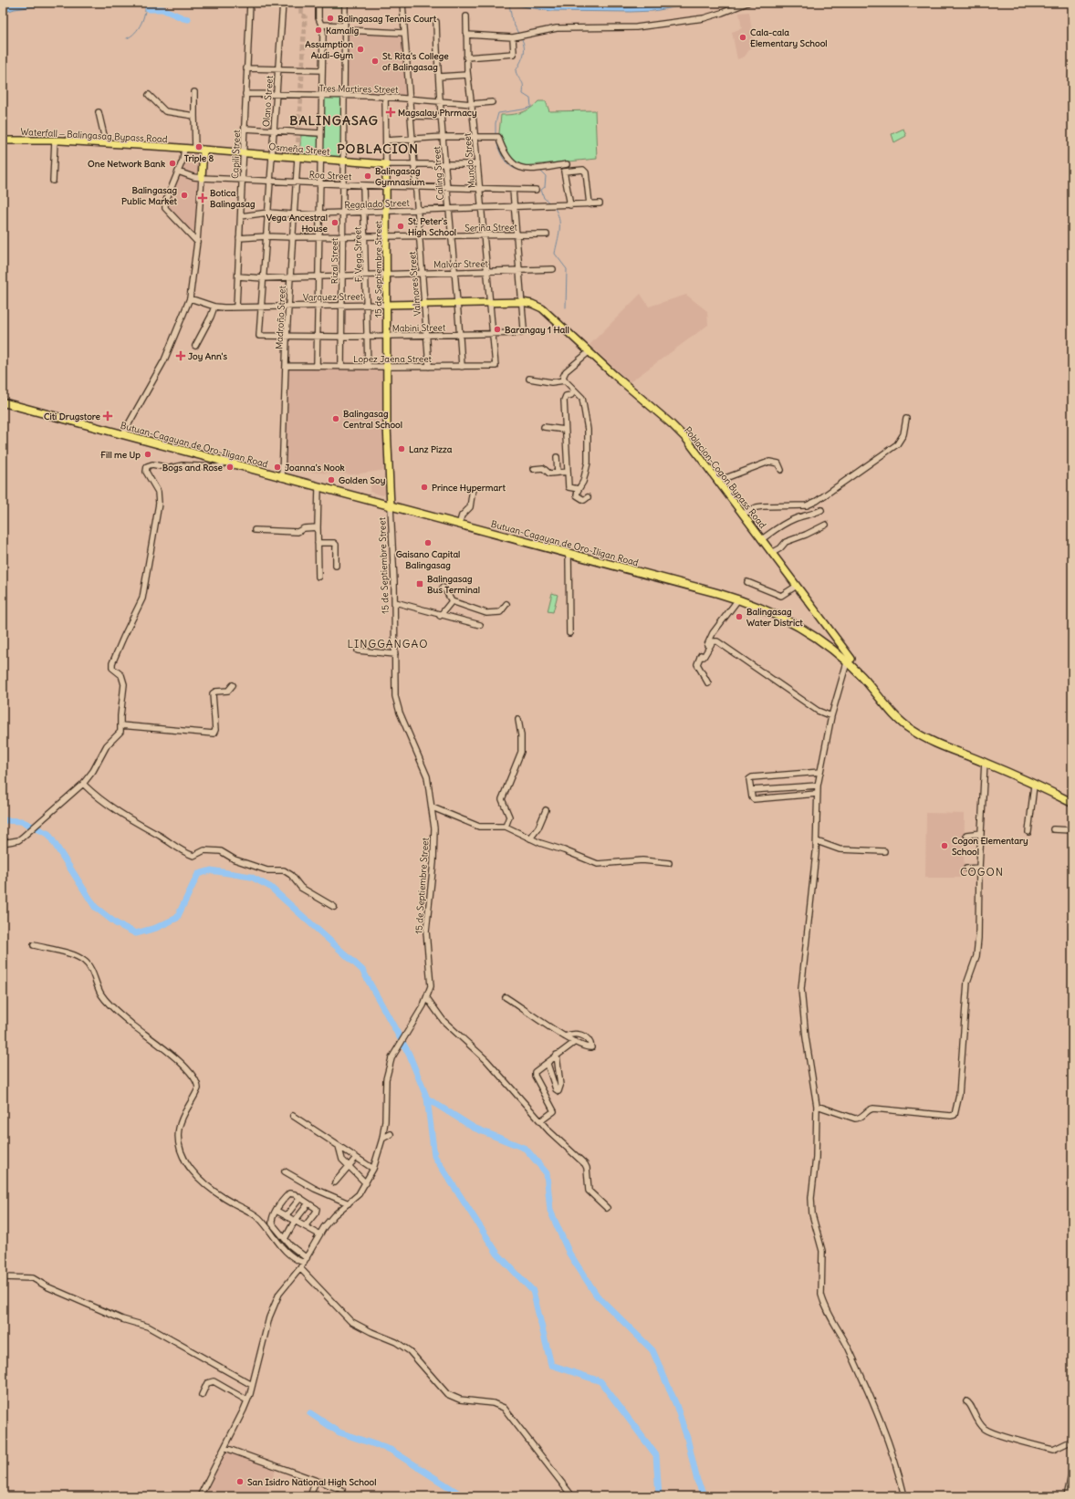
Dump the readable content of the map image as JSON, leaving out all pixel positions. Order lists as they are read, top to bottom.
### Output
{
  "streets": {
    "highway": ["Butuan-Cagayan de Oro-Iligan Road"],
    "main road": [
      "Waterfall ‒ Balingasag Bypass Road",
      "Osmeña Street",
      "15 de Septiembre Street",
      "Varquez Street",
      "Poblacion-Cogon Bypass Road"
    ],
    "street": [
      "Tres Martires Street",
      "Olano Street",
      "Capili Street",
      "Mundo Street",
      "Cailing Street",
      "Roa Street",
      "Regalado Street",
      "Seriña Street",
      "F. Vega Street",
      "Rizal Street",
      "Malvar Street",
      "Valmores Street",
      "Madroño Street",
      "Mabini Street",
      "Lopez Jaena Street"
    ]
  },
  "crossings": [
    ["Tres Martires Street", "Olano Street"],
    ["Tres Martires Street", "Capili Street"],
    ["Tres Martires Street", "Mundo Street"],
    ["Tres Martires Street", "Cailing Street"],
    ["Tres Martires Street", "Rizal Street"],
    ["Tres Martires Street", "15 de Septiembre Street"],
    ["Tres Martires Street", "Valmores Street"],
    ["Olano Street", "Osmeña Street"],
    ["Olano Street", "Roa Street"],
    ["Olano Street", "Regalado Street"],
    ["Olano Street", "Seriña Street"],
    ["Olano Street", "Malvar Street"],
    ["Olano Street", "Varquez Street"],
    ["Olano Street", "Mabini Street"],
    ["Waterfall ‒ Balingasag Bypass Road", "Osmeña Street"],
    ["Osmeña Street", "Capili Street"],
    ["Osmeña Street", "Mundo Street"],
    ["Osmeña Street", "Cailing Street"],
    ["Osmeña Street", "Rizal Street"],
    ["Osmeña Street", "15 de Septiembre Street"],
    ["Osmeña Street", "Valmores Street"],
    ["Osmeña Street", "Madroño Street"],
    ["Capili Street", "Roa Street"],
    ["Capili Street", "Regalado Street"],
    ["Capili Street", "Seriña Street"],
    ["Capili Street", "Malvar Street"],
    ["Capili Street", "Varquez Street"],
    ["Mundo Street", "Roa Street"],
    ["Mundo Street", "Regalado Street"],
    ["Mundo Street", "Seriña Street"],
    ["Mundo Street", "Malvar Street"],
    ["Mundo Street", "Varquez Street"],
    ["Mundo Street", "Mabini Street"],
    ["Mundo Street", "Lopez Jaena Street"],
    ["Cailing Street", "Roa Street"],
    ["Cailing Street", "Regalado Street"],
    ["Cailing Street", "Seriña Street"],
    ["Cailing Street", "Malvar Street"],
    ["Cailing Street", "Varquez Street"],
    ["Cailing Street", "Mabini Street"],
    ["Cailing Street", "Lopez Jaena Street"],
    ["Roa Street", "F. Vega Street"],
    ["Roa Street", "Rizal Street"],
    ["Roa Street", "15 de Septiembre Street"],
    ["Roa Street", "Valmores Street"],
    ["Roa Street", "Madroño Street"],
    ["Regalado Street", "F. Vega Street"],
    ["Regalado Street", "Rizal Street"],
    ["Regalado Street", "15 de Septiembre Street"],
    ["Regalado Street", "Valmores Street"],
    ["Regalado Street", "Madroño Street"],
    ["Seriña Street", "F. Vega Street"],
    ["Seriña Street", "Rizal Street"],
    ["Seriña Street", "15 de Septiembre Street"],
    ["Seriña Street", "Valmores Street"],
    ["Seriña Street", "Madroño Street"],
    ["F. Vega Street", "Malvar Street"],
    ["F. Vega Street", "Varquez Street"],
    ["F. Vega Street", "Mabini Street"],
    ["F. Vega Street", "Lopez Jaena Street"],
    ["Rizal Street", "Malvar Street"],
    ["Rizal Street", "Varquez Street"],
    ["Rizal Street", "Mabini Street"],
    ["Rizal Street", "Lopez Jaena Street"],
    ["Malvar Street", "15 de Septiembre Street"],
    ["Malvar Street", "Valmores Street"],
    ["Malvar Street", "Madroño Street"],
    ["15 de Septiembre Street", "Varquez Street"],
    ["15 de Septiembre Street", "Mabini Street"],
    ["15 de Septiembre Street", "Lopez Jaena Street"],
    ["15 de Septiembre Street", "Butuan-Cagayan de Oro-Iligan Road"],
    ["Valmores Street", "Varquez Street"],
    ["Valmores Street", "Mabini Street"],
    ["Valmores Street", "Lopez Jaena Street"],
    ["Varquez Street", "Madroño Street"],
    ["Varquez Street", "Mabini Street"],
    ["Varquez Street", "Poblacion-Cogon Bypass Road"],
    ["Madroño Street", "Mabini Street"],
    ["Madroño Street", "Lopez Jaena Street"],
    ["Madroño Street", "Butuan-Cagayan de Oro-Iligan Road"],
    ["Mabini Street", "Poblacion-Cogon Bypass Road"],
    ["Butuan-Cagayan de Oro-Iligan Road", "Poblacion-Cogon Bypass Road"]
  ],
  "districts": [
    "BALINGASAG",
    "POBLACION",
    "LINGGANGAO",
    "COGON"
  ],
  "places": {
    "other": [
      "Balingasag Tennis Court",
      "Kamalig",
      "Cala-cala Elementary School",
      "Assumption Audi-Gym",
      "St. Rita's College of Balingasag",
      "Triple 8",
      "One Network Bank",
      "Balingasag Gymnasium",
      "Balingasag Public Market",
      "Vega Ancestral House",
      "St. Peter's High School",
      "Barangay 1 Hall",
      "Balingasag Central School",
      "Lanz Pizza",
      "Fill me Up",
      "Bogs and Rose",
      "Joanna's Nook",
      "Golden Soy",
      "Prince Hypermart",
      "Gaisano Capital Balingasag",
      "Balingasag Water District",
      "Cogon Elementary School",
      "San Isidro National High School"
    ],
    "health": [
      "Magsalay Phrmacy",
      "Botica Balingasag",
      "Joy Ann's",
      "Citi Drugstore"
    ],
    "transit": ["Balingasag Bus Terminal"]
  }
}
